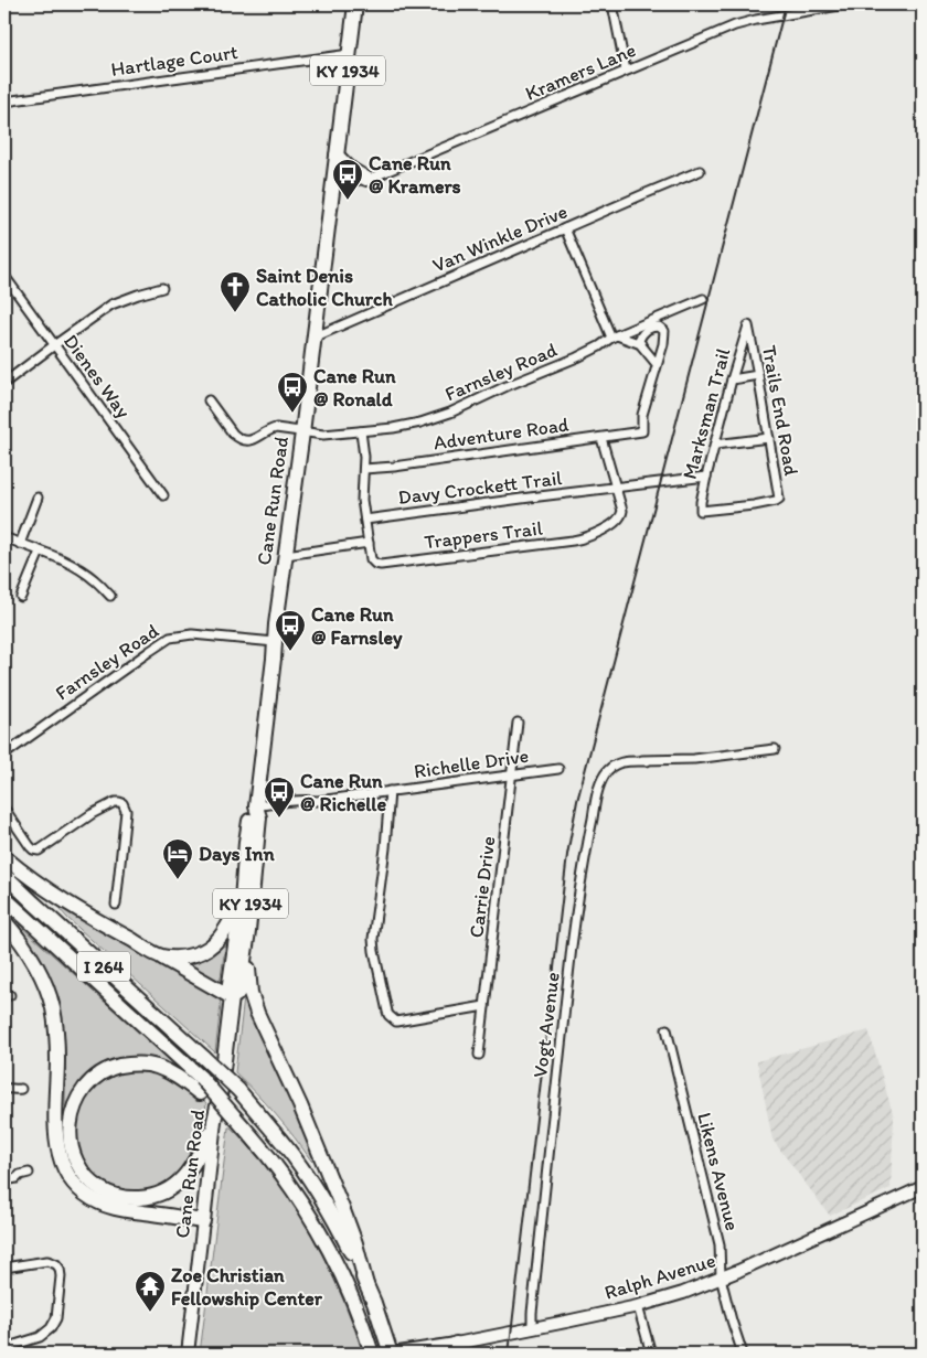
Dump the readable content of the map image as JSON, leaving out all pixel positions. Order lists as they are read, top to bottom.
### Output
{
  "streets": {
    "highway": ["KY 1934", "Cane Run Road", "I 264"],
    "street": [
      "Hartlage Court",
      "Kramers Lane",
      "Van Winkle Drive",
      "Farnsley Road",
      "Dienes Way",
      "Trails End Road",
      "Marksman Trail",
      "Adventure Road",
      "Davy Crockett Trail",
      "Trappers Trail",
      "Richelle Drive",
      "Carrie Drive",
      "Vogt Avenue",
      "Likens Avenue",
      "Ralph Avenue"
    ]
  },
  "crossings": [
    ["Hartlage Court", "Cane Run Road"],
    ["Kramers Lane", "Cane Run Road"],
    ["Van Winkle Drive", "Cane Run Road"],
    ["Farnsley Road", "Cane Run Road"],
    ["Trails End Road", "Marksman Trail"],
    ["Marksman Trail", "Davy Crockett Trail"],
    ["Davy Crockett Trail", "Trappers Trail"],
    ["Cane Run Road", "Richelle Drive"],
    ["Richelle Drive", "Carrie Drive"],
    ["I 264", "Ralph Avenue"],
    ["Vogt Avenue", "Ralph Avenue"],
    ["Likens Avenue", "Ralph Avenue"]
  ],
  "places": {
    "bus stop": [
      "Cane Run @ Kramers",
      "Cane Run @ Ronald",
      "Cane Run @ Farnsley",
      "Cane Run @ Richelle"
    ],
    "church": ["Saint Denis Catholic Church"],
    "hotel": ["Days Inn"],
    "temple": ["Zoe Christian Fellowship Center"]
  }
}
